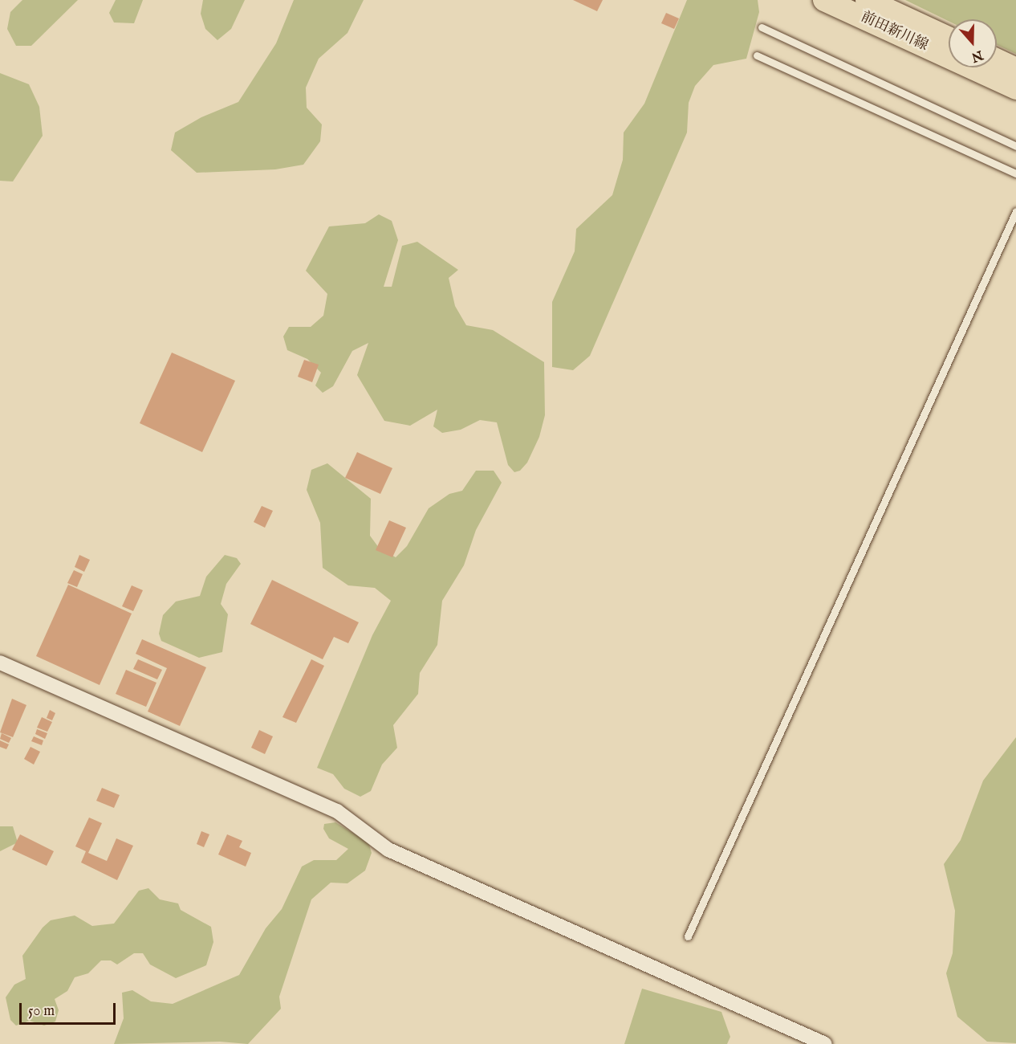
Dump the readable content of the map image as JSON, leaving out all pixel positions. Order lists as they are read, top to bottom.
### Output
{
  "streets": {
    "main road": ["前田新川線"]
  },
  "scale_bar": "50 m",
  "north": "bottom"
}
